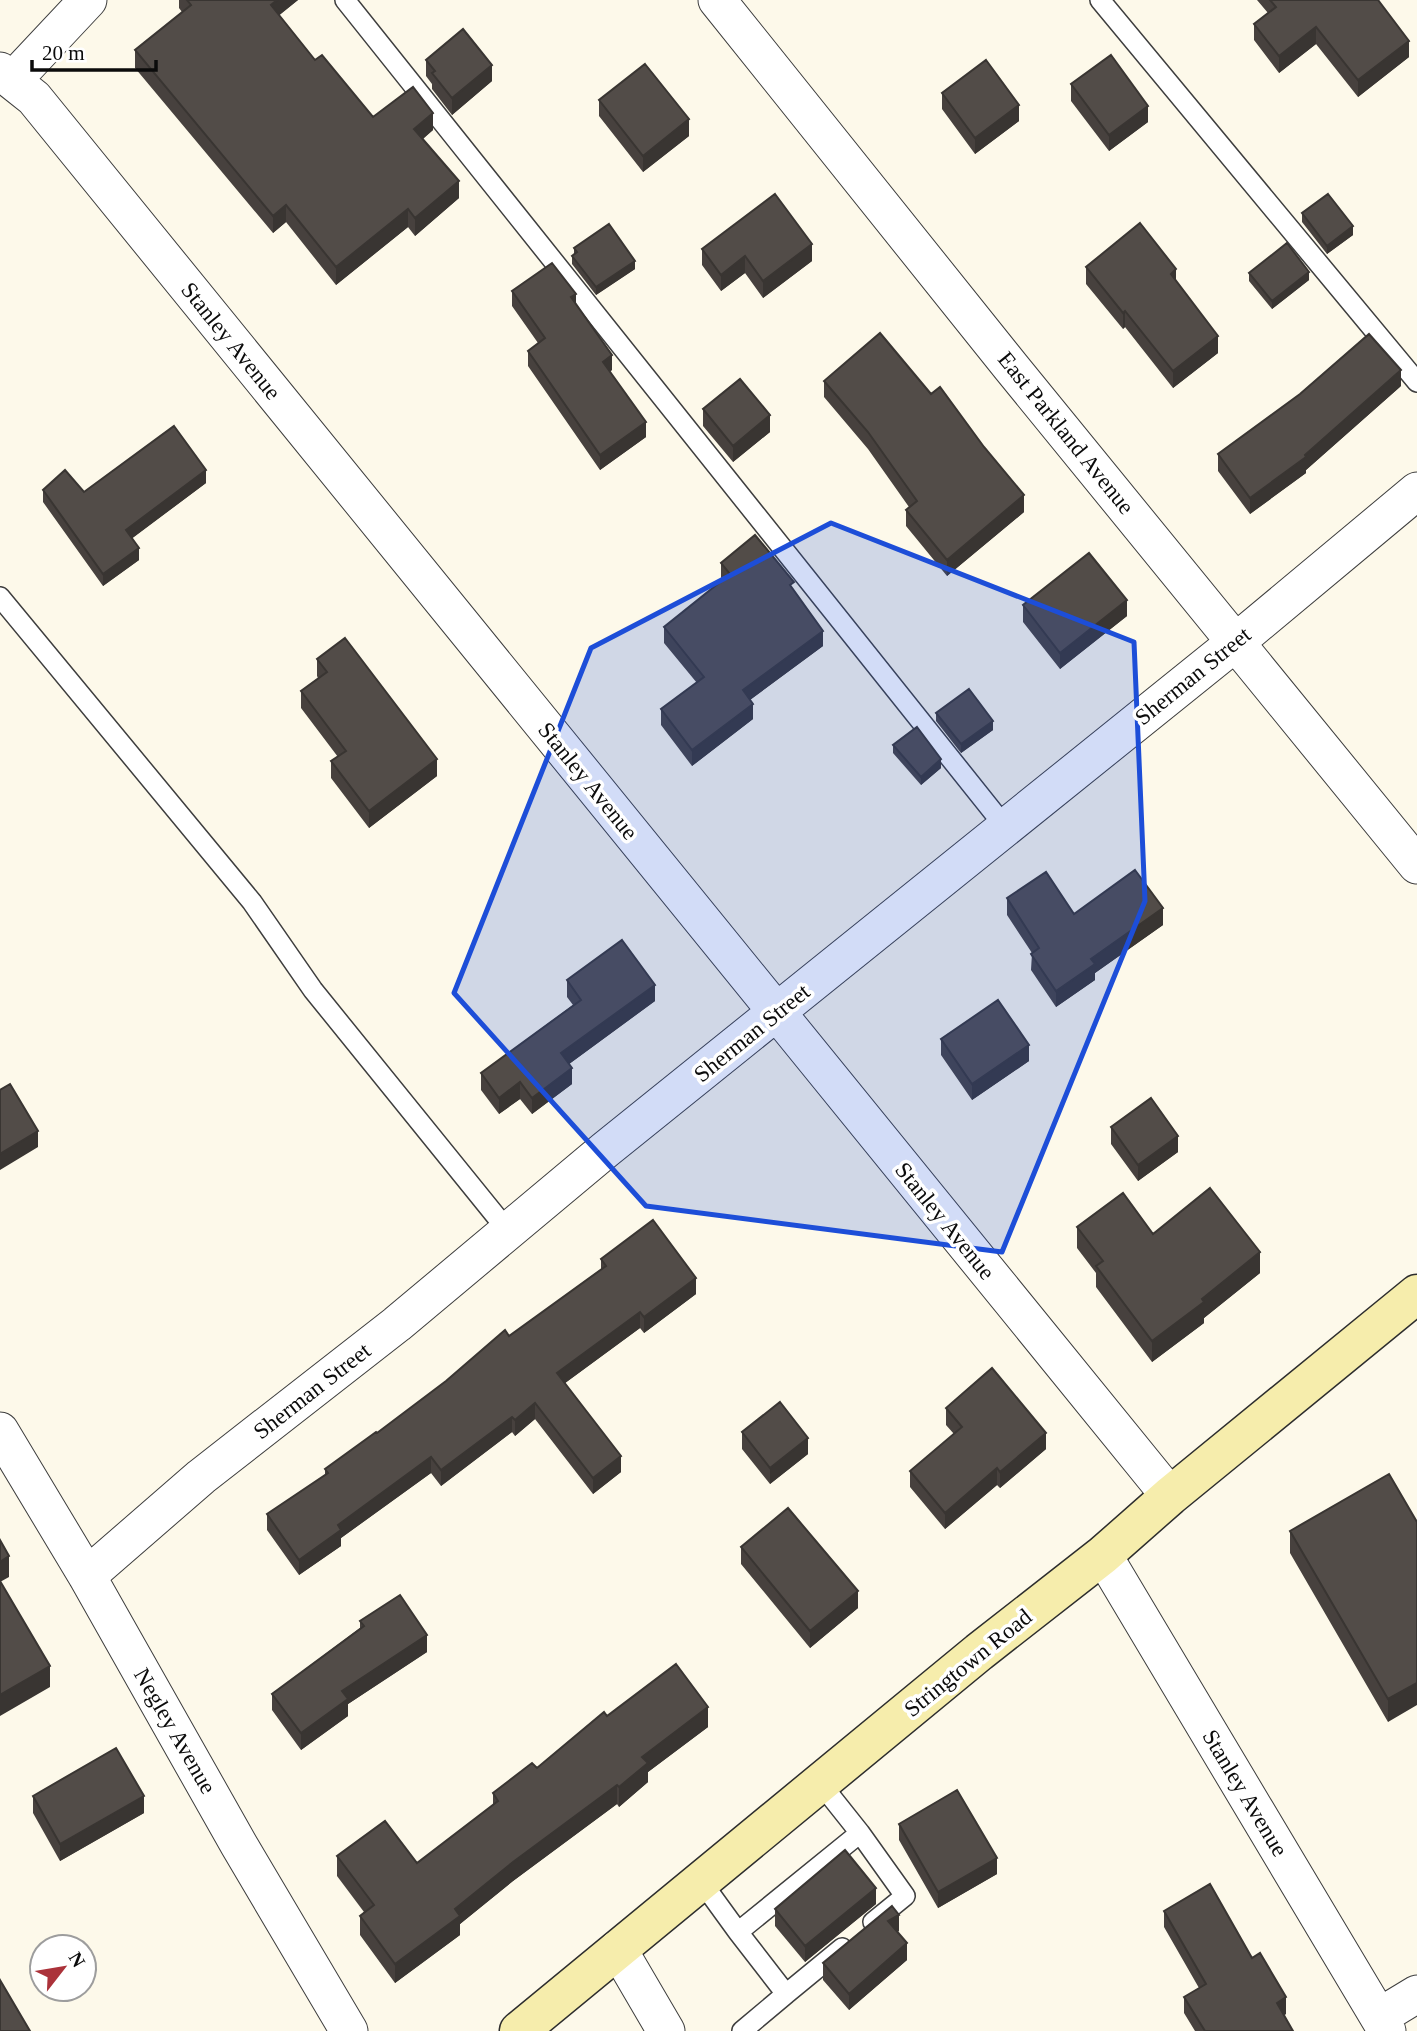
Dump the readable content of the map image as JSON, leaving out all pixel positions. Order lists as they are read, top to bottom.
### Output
{
  "streets": {
    "main road": ["Stringtown Road"],
    "street": [
      "Stanley Avenue",
      "East Parkland Avenue",
      "Sherman Street",
      "Negley Avenue"
    ]
  },
  "crossings": [
    ["Stanley Avenue", "Sherman Street"],
    ["Stanley Avenue", "Stringtown Road"],
    ["East Parkland Avenue", "Sherman Street"],
    ["Sherman Street", "Negley Avenue"]
  ],
  "scale_bar": "20 m",
  "north": "top right"
}
